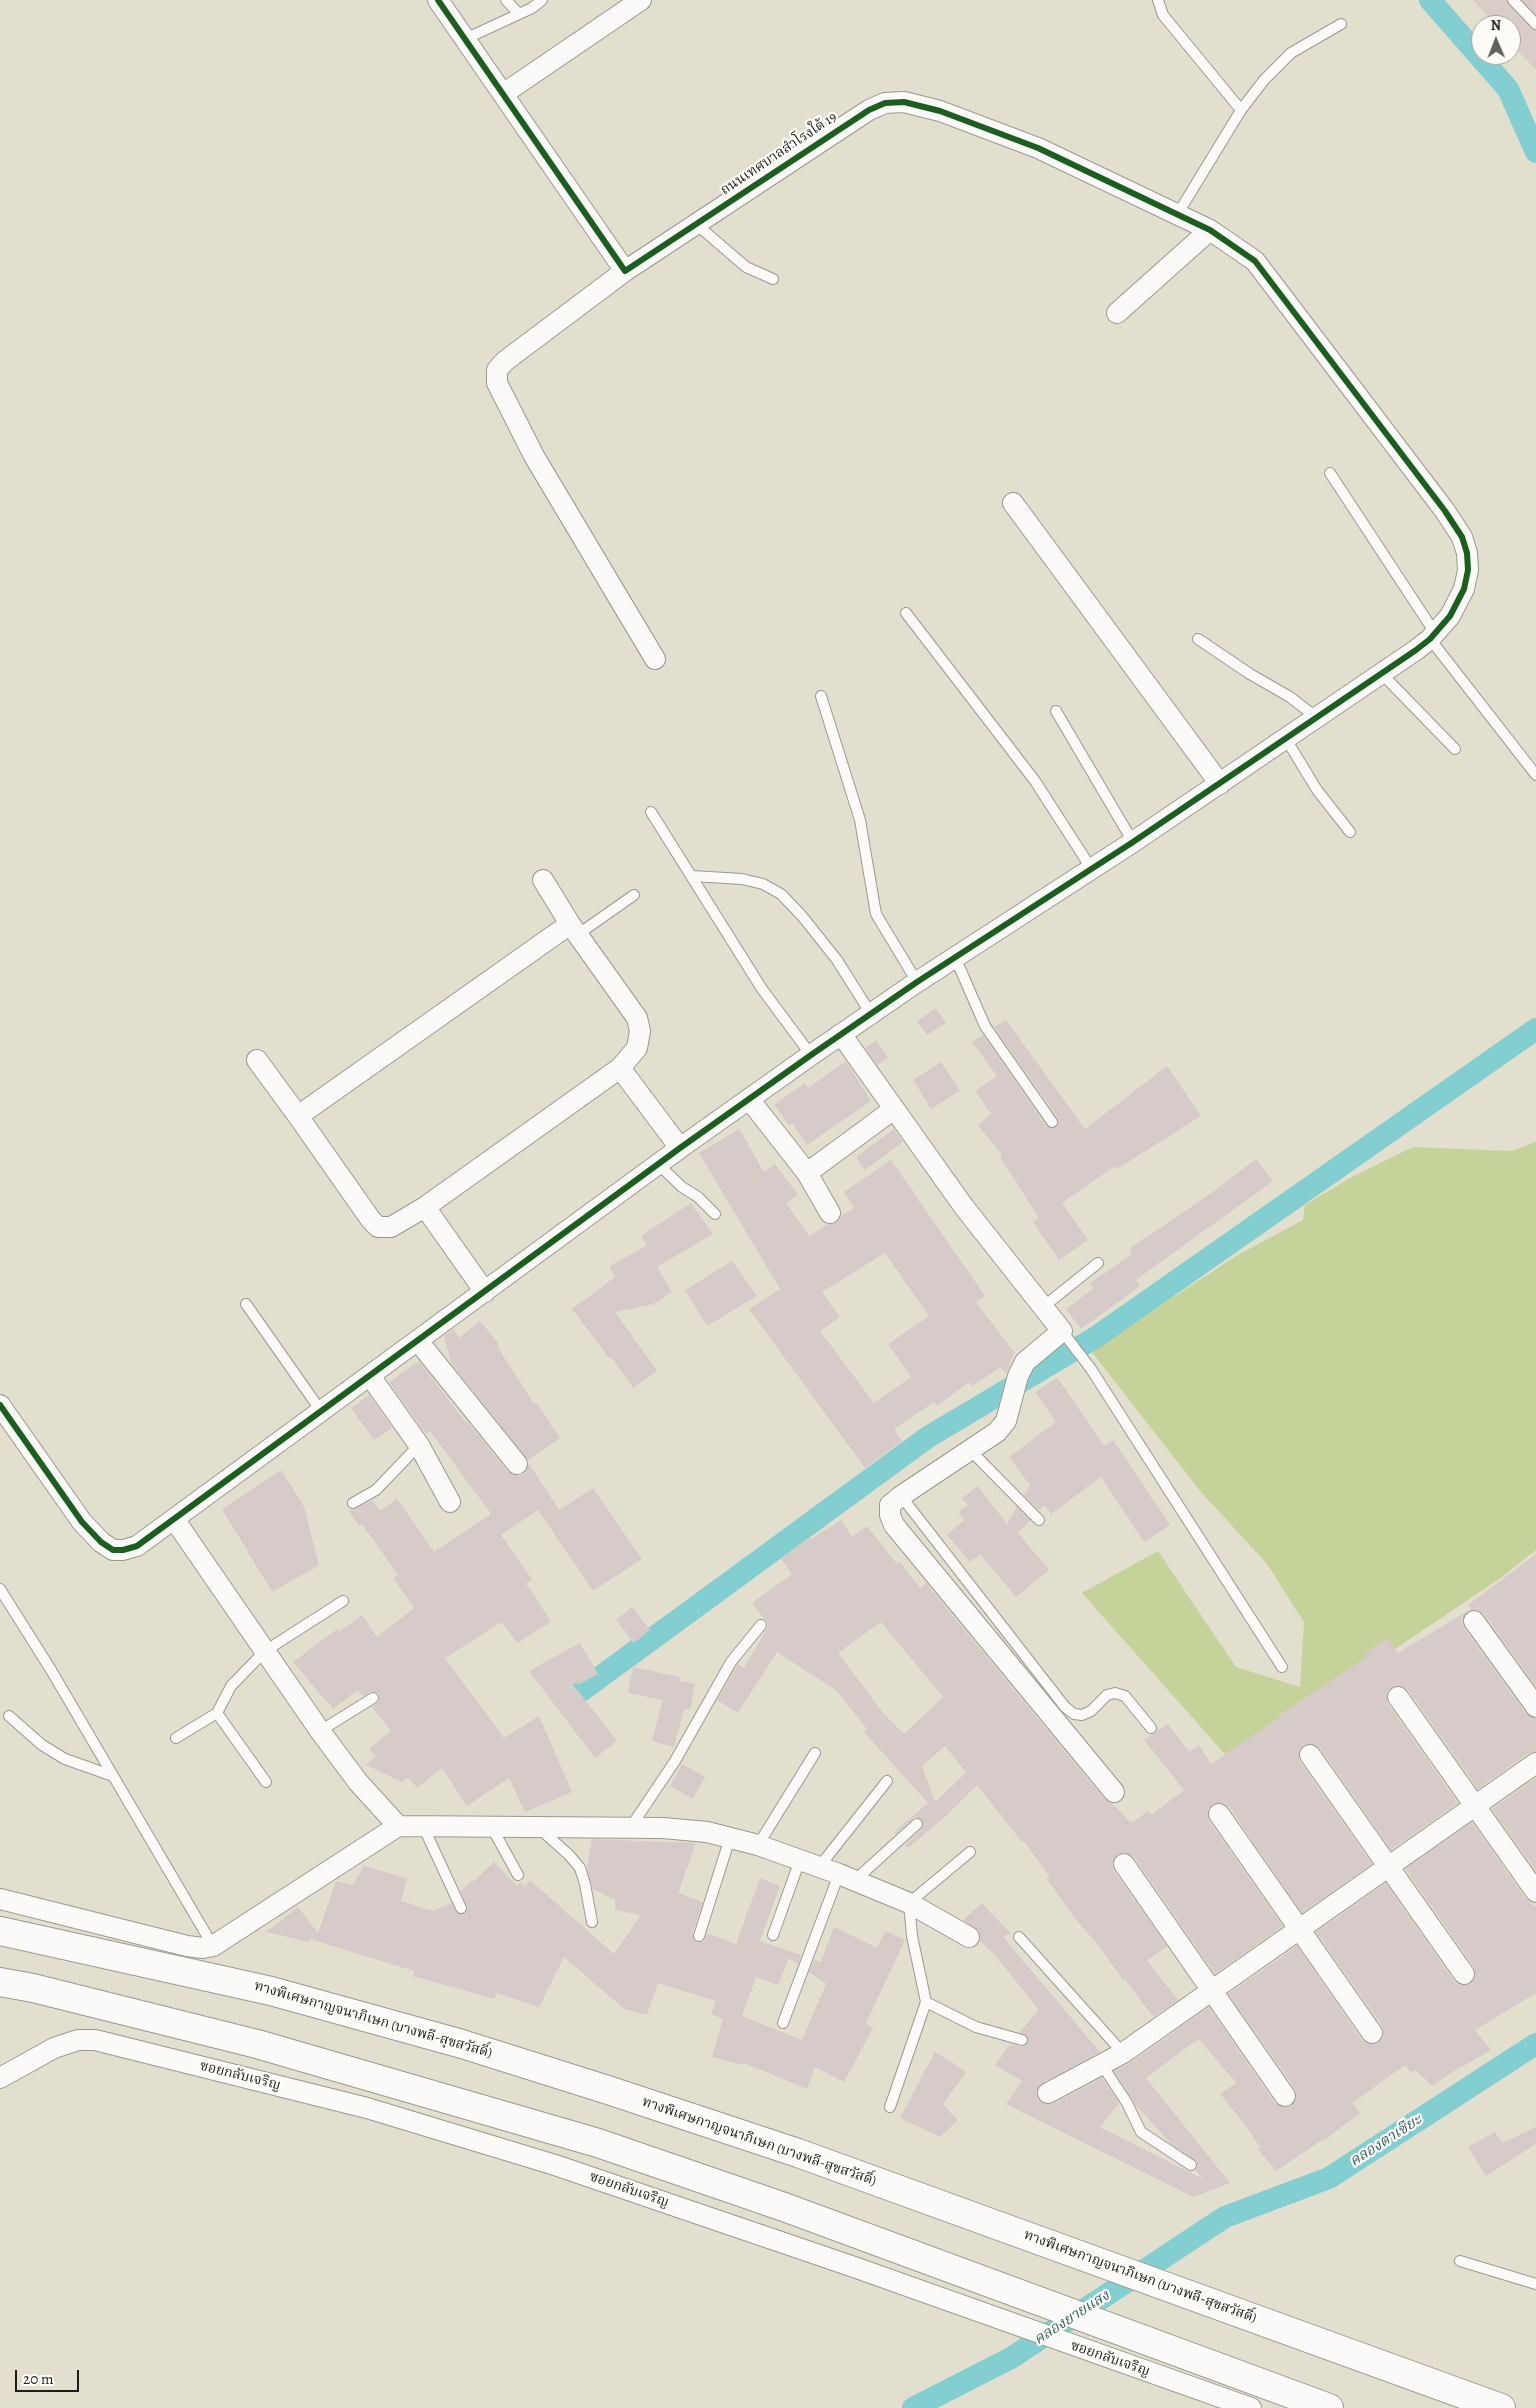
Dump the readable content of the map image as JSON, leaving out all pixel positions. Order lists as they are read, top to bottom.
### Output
{
  "streets": {
    "highway": ["ทางพิเศษกาญจนาภิเษก (บางพลี-สุขสวัสดิ์)"],
    "street": ["ถนนเทศบาลสำโรงใต้ 19", "ซอยกลับเจริญ"]
  },
  "water": ["คลองตาเซียะ", "คลองยายแสง"],
  "scale_bar": "20 m",
  "north": "top"
}
